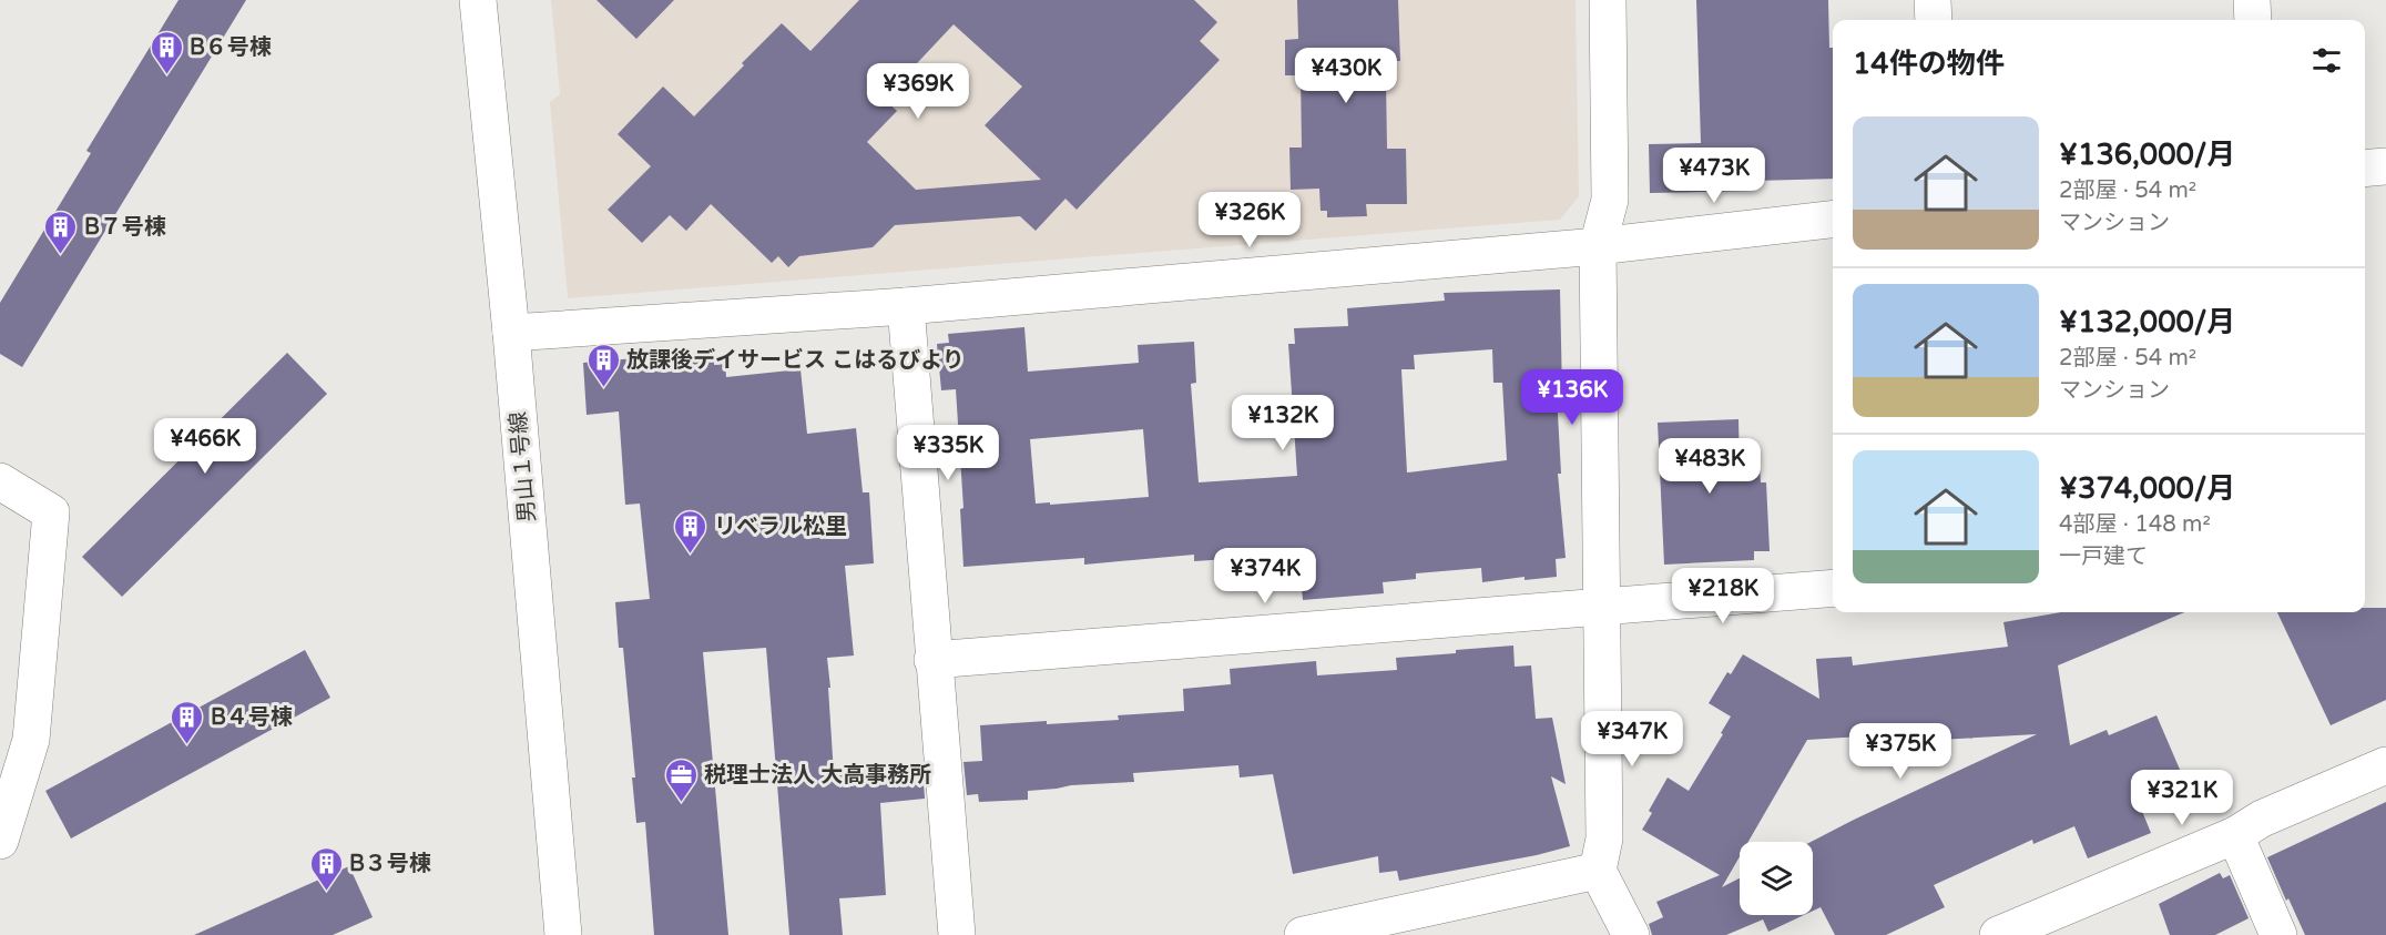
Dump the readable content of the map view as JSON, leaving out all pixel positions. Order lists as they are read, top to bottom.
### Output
{
  "streets": {
    "street": ["男山１号線"]
  },
  "places": {
    "building": [
      "B６号棟",
      "B７号棟",
      "放課後デイサービス こはるびより",
      "リベラル松里",
      "B４号棟",
      "B３号棟"
    ],
    "office": ["税理士法人 大高事務所"]
  },
  "page": {
    "heading": "14件の物件",
    "price": [
      "¥430K",
      "¥369K",
      "¥473K",
      "¥326K",
      "¥136K",
      "¥132K",
      "¥466K",
      "¥335K",
      "¥483K",
      "¥374K",
      "¥218K",
      "¥347K",
      "¥375K",
      "¥321K"
    ],
    "list": [
      {
        "name": "¥136,000/月",
        "note": "2部屋 · 54 m² · マンション"
      },
      {
        "name": "¥132,000/月",
        "note": "2部屋 · 54 m² · マンション"
      },
      {
        "name": "¥374,000/月",
        "note": "4部屋 · 148 m² · 一戸建て"
      }
    ]
  }
}
